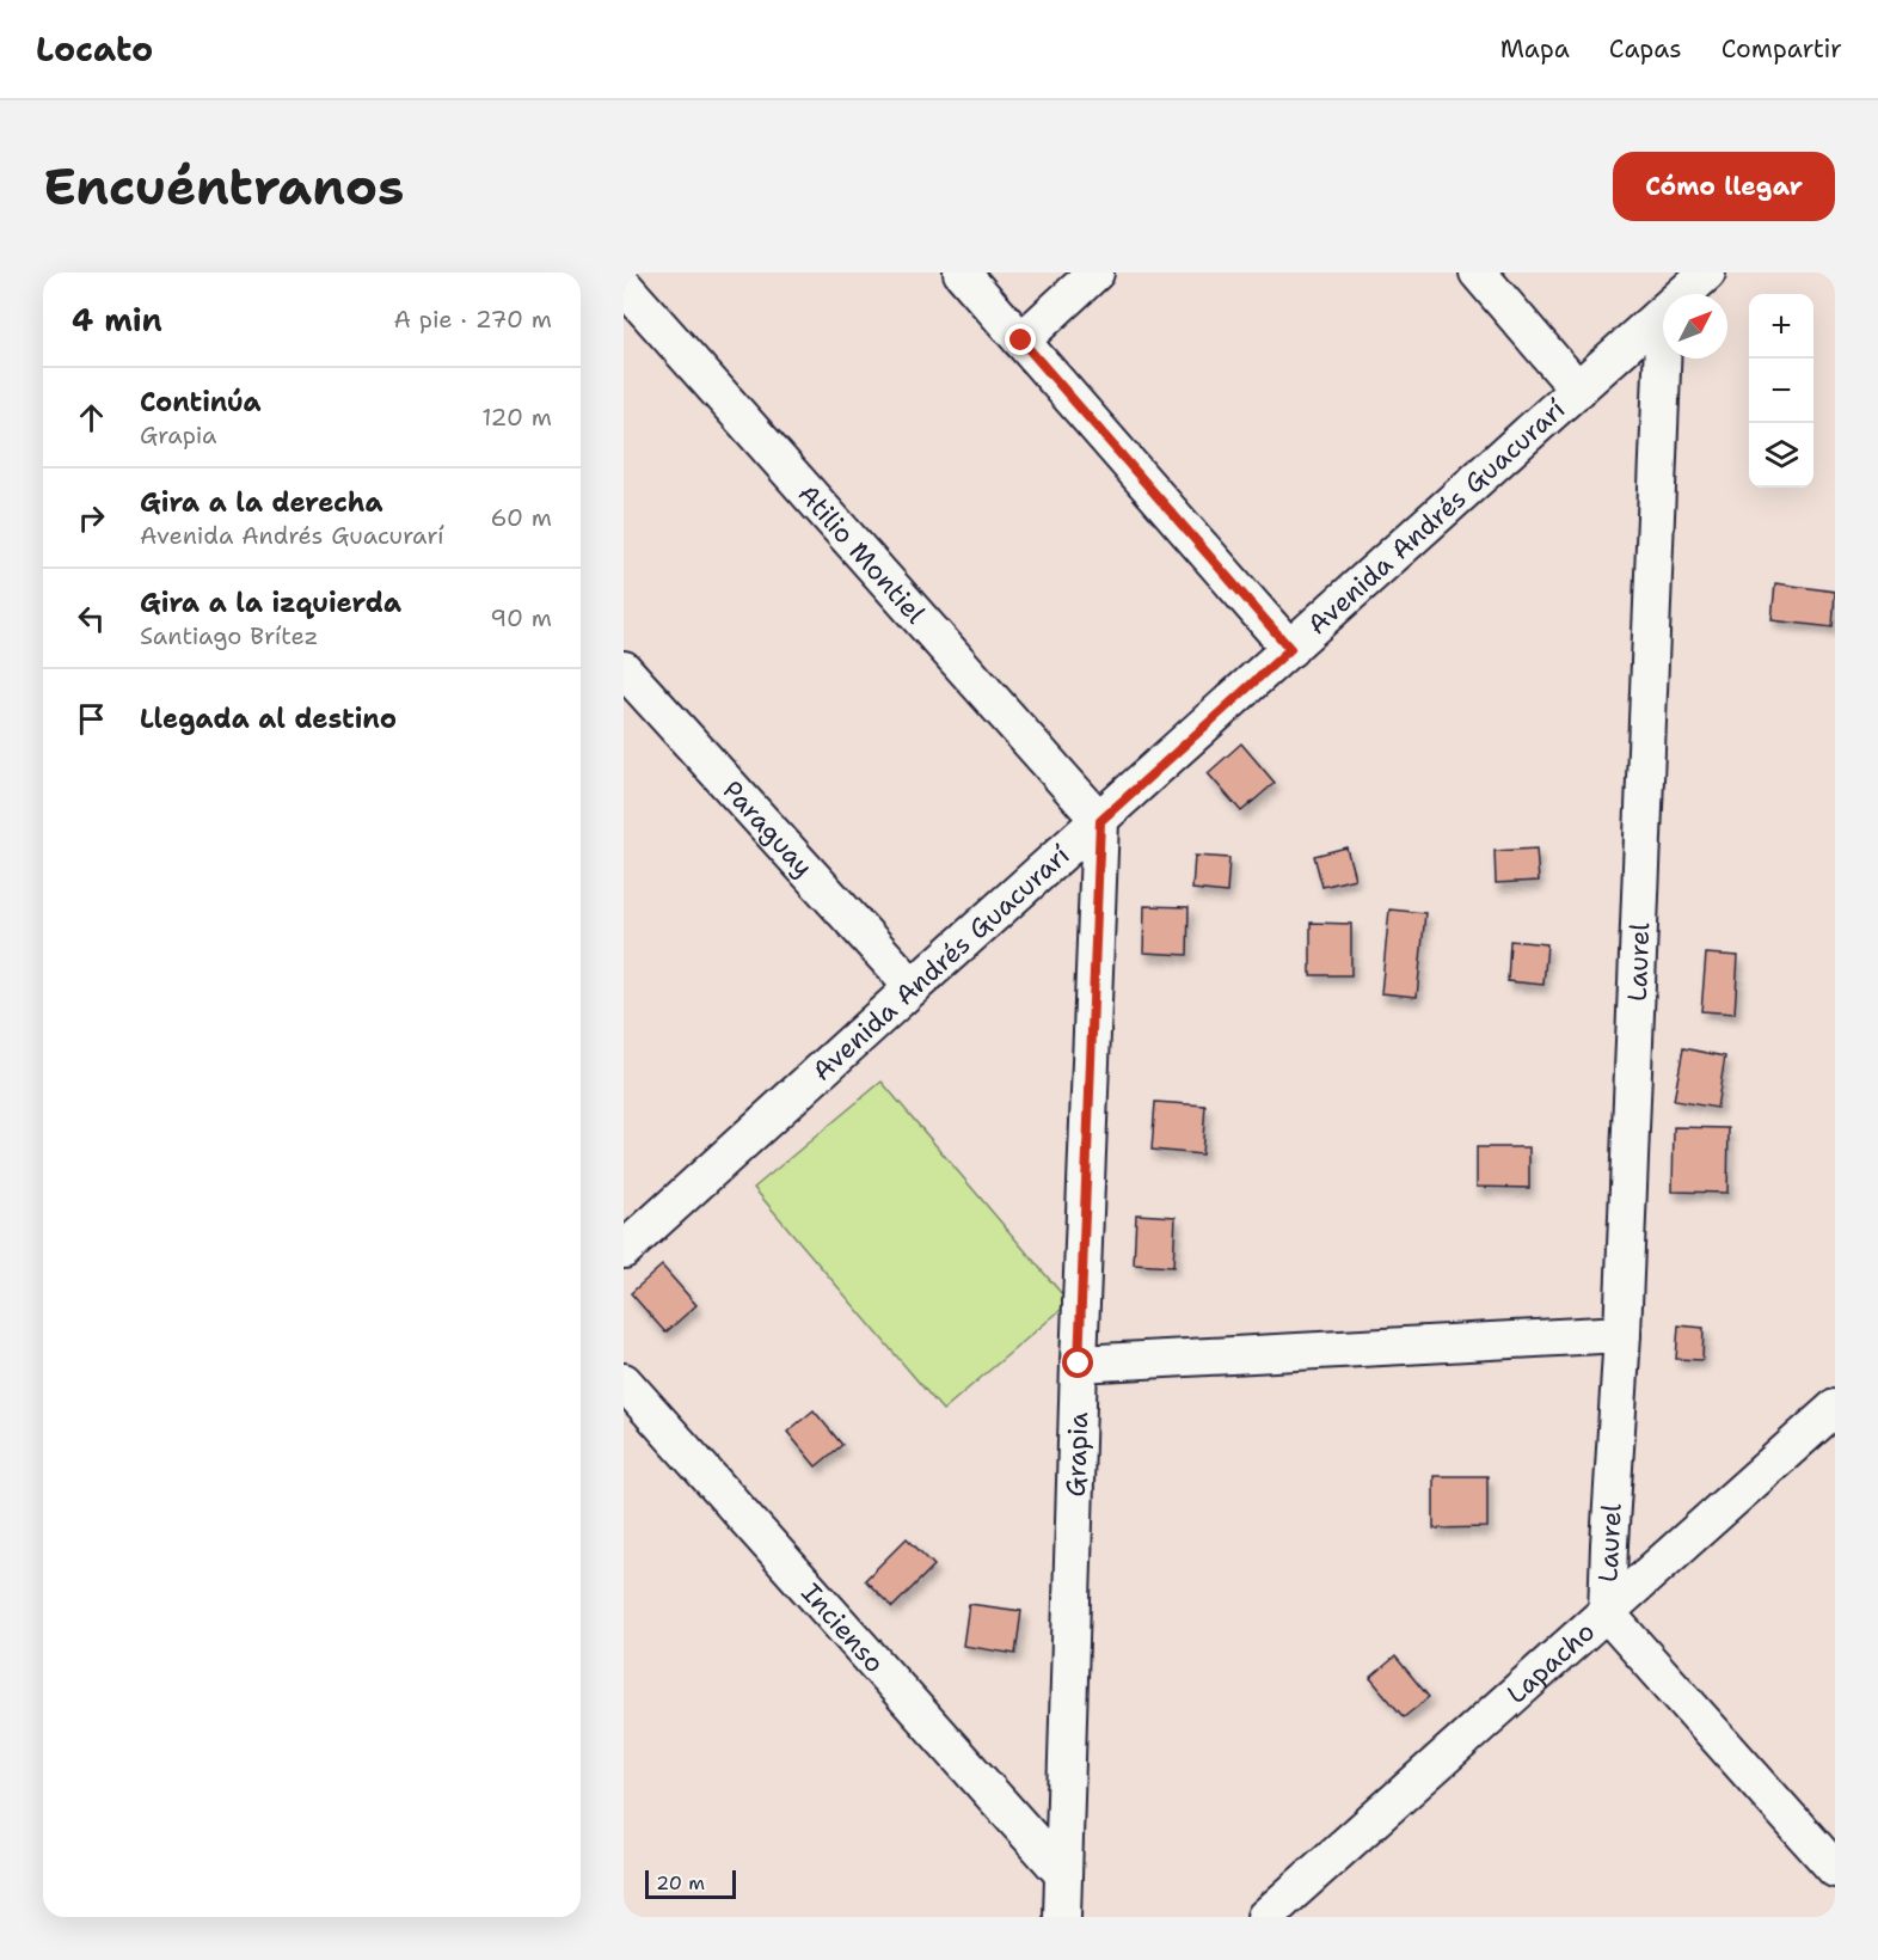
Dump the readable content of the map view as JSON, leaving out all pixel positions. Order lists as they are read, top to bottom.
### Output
{
  "streets": {
    "street": [
      "Avenida Andrés Guacurarí",
      "Atilio Montiel",
      "Paraguay",
      "Laurel",
      "Grapia",
      "Incienso",
      "Lapacho"
    ]
  },
  "crossings": [
    ["Avenida Andrés Guacurarí", "Atilio Montiel"],
    ["Avenida Andrés Guacurarí", "Paraguay"],
    ["Avenida Andrés Guacurarí", "Laurel"],
    ["Avenida Andrés Guacurarí", "Grapia"],
    ["Atilio Montiel", "Grapia"],
    ["Laurel", "Lapacho"],
    ["Grapia", "Incienso"]
  ],
  "scale_bar": "20 m",
  "north": "top right",
  "page": {
    "header": "Locato",
    "nav": ["Mapa", "Capas", "Compartir"],
    "buttons": "Cómo llegar",
    "title": "Encuéntranos",
    "heading": ["4 min", "A pie · 270 m"],
    "map_buttons": ["+", "−"],
    "list": [
      ["Continúa", "Grapia", "120 m"],
      ["Gira a la derecha", "Avenida Andrés Guacurarí", "60 m"],
      ["Gira a la izquierda", "Santiago Brítez", "90 m"],
      "Llegada al destino"
    ],
    "scale": "20 m"
  }
}
